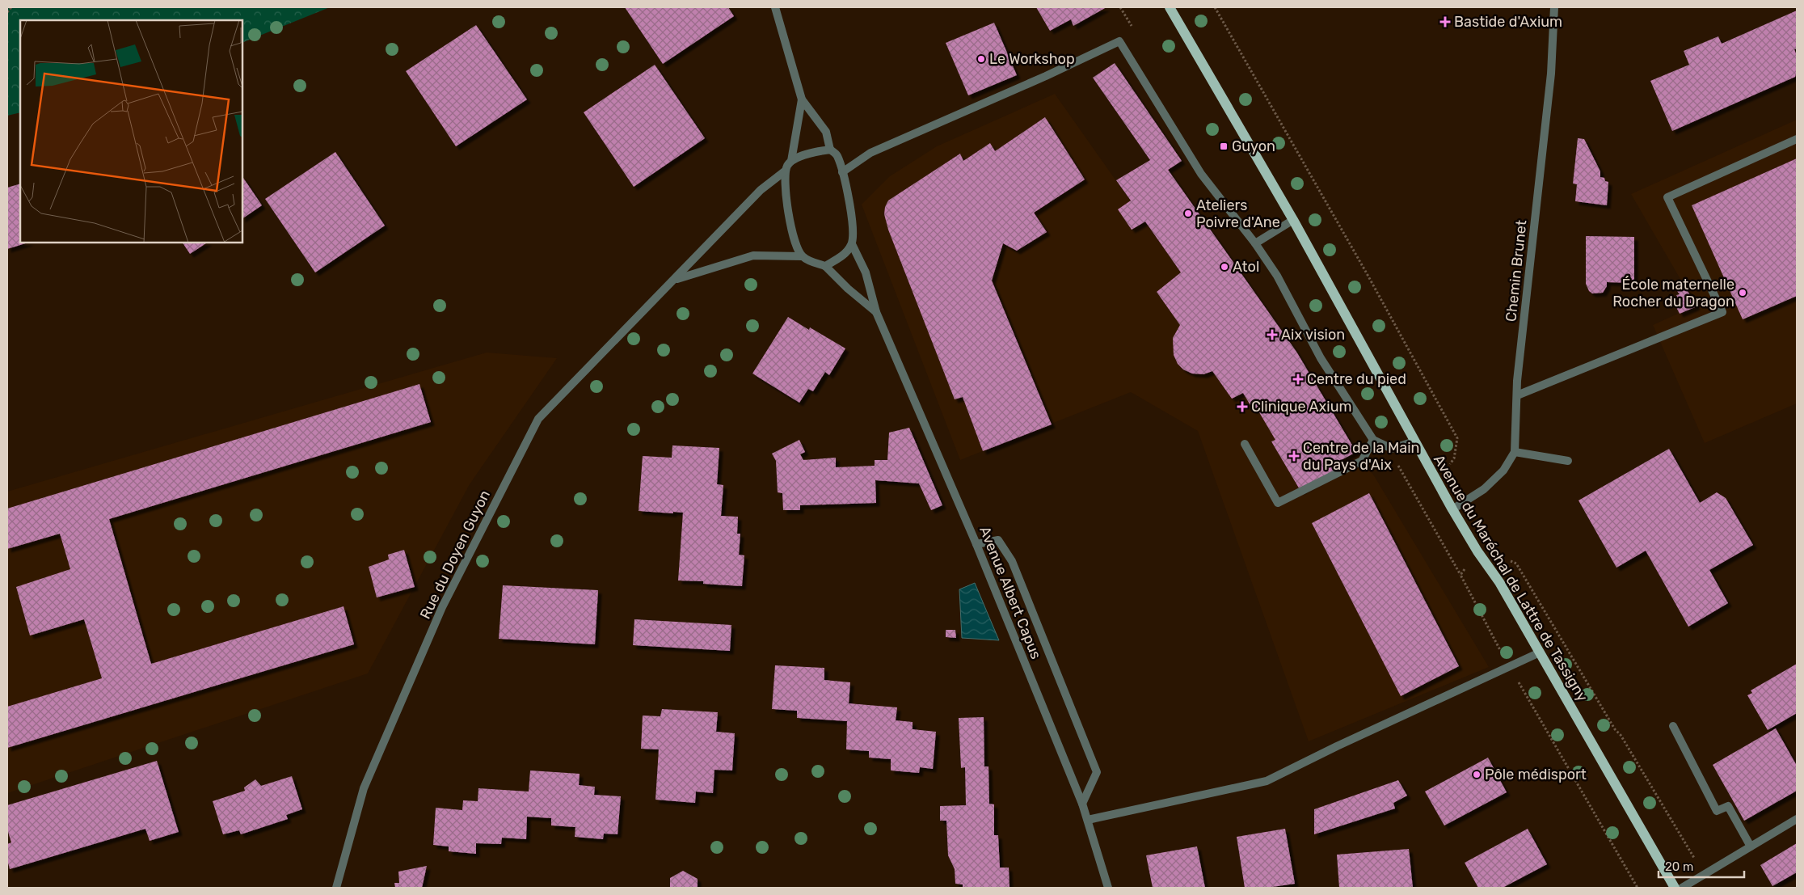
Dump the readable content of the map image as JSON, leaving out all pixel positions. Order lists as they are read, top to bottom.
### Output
{
  "streets": {
    "main road": ["Avenue du Maréchal de Lattre de Tassigny"],
    "street": ["Chemin Brunet", "Rue du Doyen Guyon", "Avenue Albert Capus"]
  },
  "crossings": [
    ["Chemin Brunet", "Avenue du Maréchal de Lattre de Tassigny"]
  ],
  "places": {
    "health": [
      "Bastide d'Axium",
      "Aix vision",
      "Centre du pied",
      "Clinique Axium",
      "Centre de la Main du Pays d'Aix"
    ],
    "other": [
      "Le Workshop",
      "Ateliers Poivre d'Ane",
      "Atol",
      "École maternelle Rocher du Dragon",
      "Pôle médisport"
    ],
    "transit": ["Guyon"]
  },
  "scale_bar": "20 m"
}
